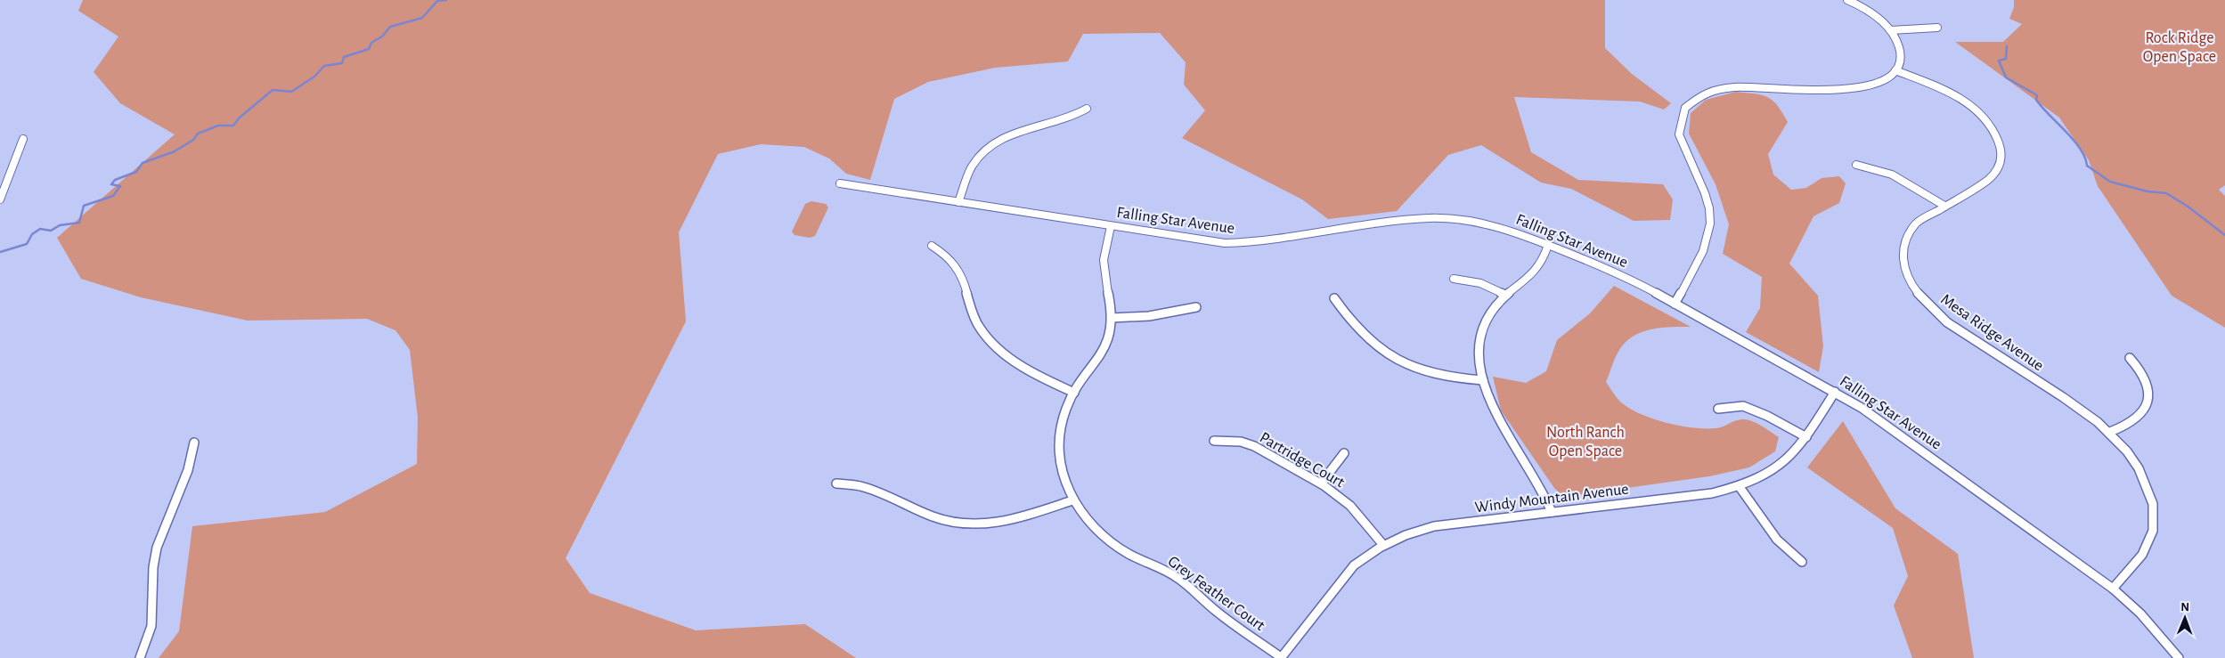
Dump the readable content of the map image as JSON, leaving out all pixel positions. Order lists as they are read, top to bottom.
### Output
{
  "streets": {
    "street": [
      "Falling Star Avenue",
      "Mesa Ridge Avenue",
      "Partridge Court",
      "Windy Mountain Avenue",
      "Grey Feather Court"
    ]
  },
  "crossings": [
    ["Falling Star Avenue", "Mesa Ridge Avenue"],
    ["Falling Star Avenue", "Windy Mountain Avenue"],
    ["Falling Star Avenue", "Grey Feather Court"],
    ["Partridge Court", "Windy Mountain Avenue"],
    ["Windy Mountain Avenue", "Grey Feather Court"]
  ],
  "parks": ["Rock Ridge Open Space", "North Ranch Open Space"],
  "north": "top"
}
